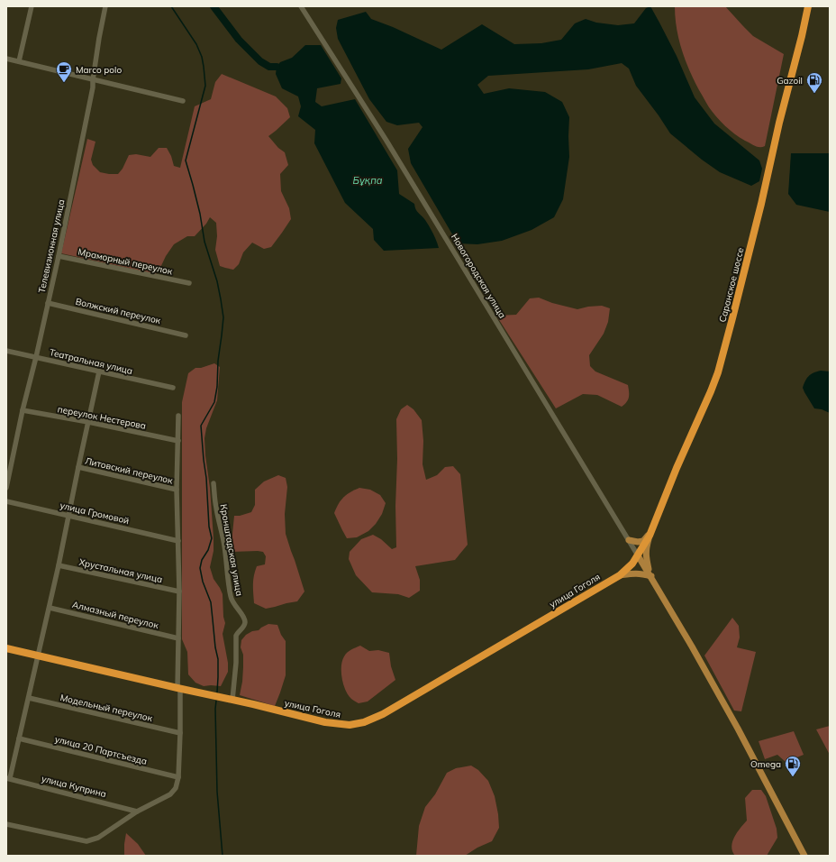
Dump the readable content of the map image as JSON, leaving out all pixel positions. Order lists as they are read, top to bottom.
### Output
{
  "streets": {
    "highway": ["Саранское шоссе", "улица Гоголя"],
    "street": [
      "Телевизионная улица",
      "Мраморный переулок",
      "Новогородская улица",
      "Волжский переулок",
      "Театральная улица",
      "переулок Нестерова",
      "Литовский переулок",
      "улица Громовой",
      "Кронштадская улица",
      "Хрустальная улица",
      "Алмазный переулок",
      "Модельный переулок",
      "улица 20 Партсъезда",
      "улица Куприна"
    ]
  },
  "crossings": [
    ["Телевизионная улица", "Мраморный переулок"],
    ["Телевизионная улица", "Волжский переулок"],
    ["Телевизионная улица", "Театральная улица"],
    ["Телевизионная улица", "переулок Нестерова"],
    ["Новогородская улица", "Саранское шоссе"],
    ["Новогородская улица", "улица Гоголя"],
    ["Саранское шоссе", "улица Гоголя"],
    ["Кронштадская улица", "улица Гоголя"]
  ],
  "water": ["Бұқпа"],
  "places": {
    "cafe": ["Marco polo"],
    "fuel station": ["Gazoil", "Omega"]
  }
}
